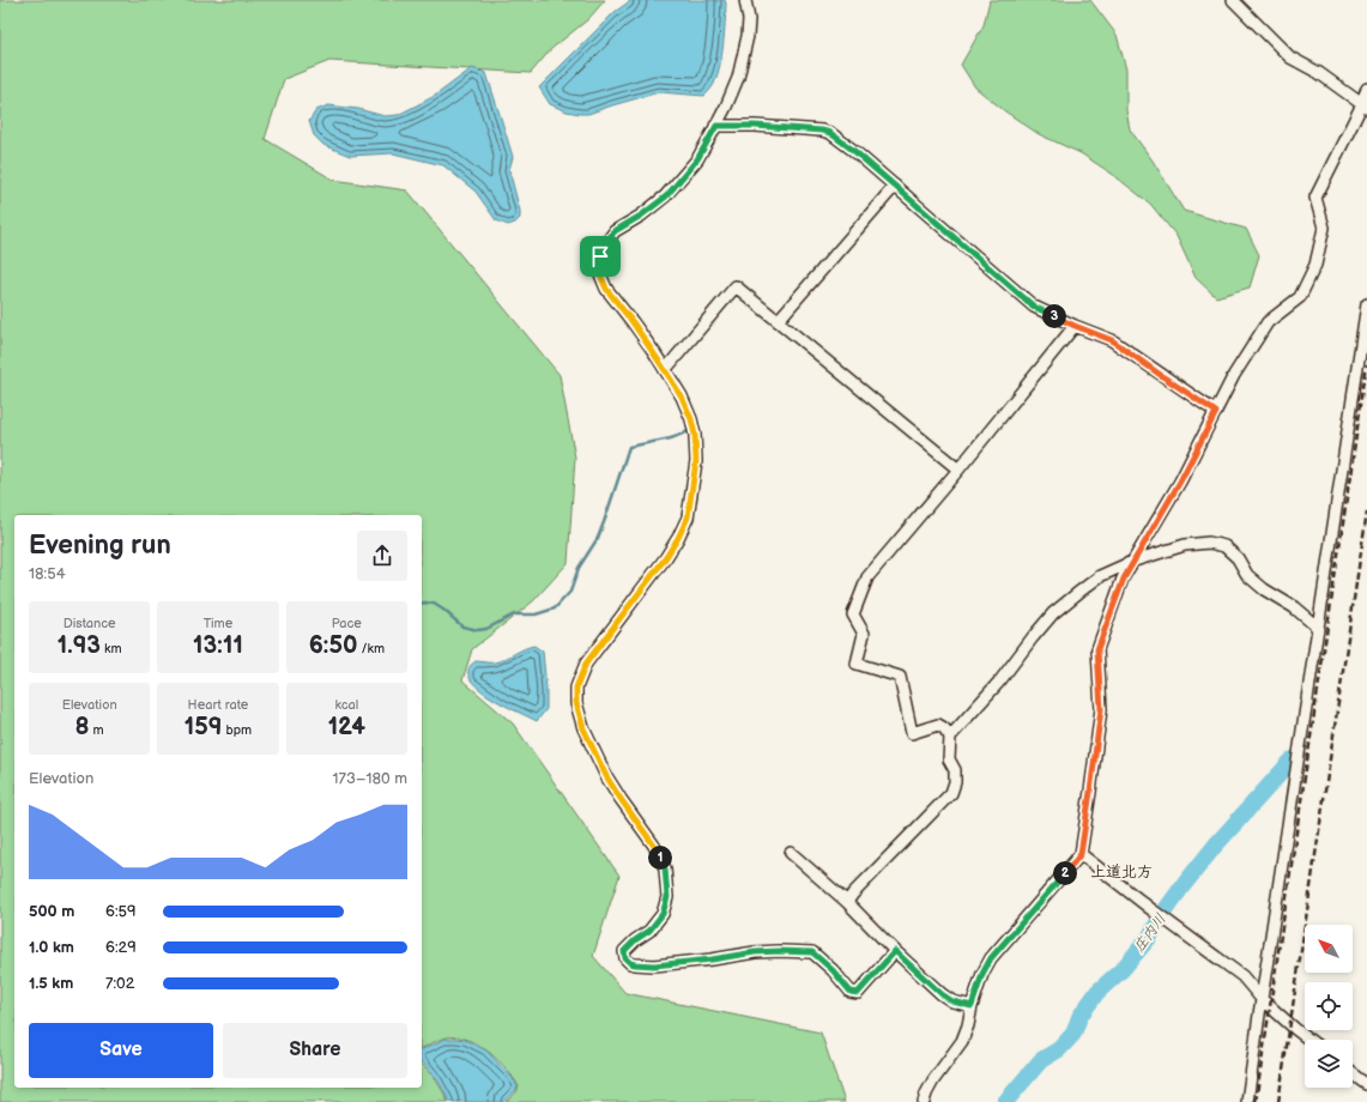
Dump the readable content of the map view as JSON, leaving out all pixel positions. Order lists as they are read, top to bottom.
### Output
{
  "districts": ["上道北方"],
  "water": ["庄内川"],
  "north": "top left",
  "page": {
    "pins": ["3", "1", "2"],
    "heading": ["Evening run", "18:54"],
    "stats": [
      ["Distance", "1.93 km"],
      ["Time", "13:11"],
      ["Pace", "6:50 /km"],
      ["Elevation", "8 m"],
      ["Heart rate", "159 bpm"],
      ["kcal", "124"]
    ],
    "chart": ["Elevation", "173–180 m"],
    "list": [
      {
        "name": "500 m",
        "note": "6:59"
      },
      {
        "name": "1.0 km",
        "note": "6:29"
      },
      {
        "name": "1.5 km",
        "note": "7:02"
      }
    ],
    "buttons": ["Save", "Share"]
  }
}
